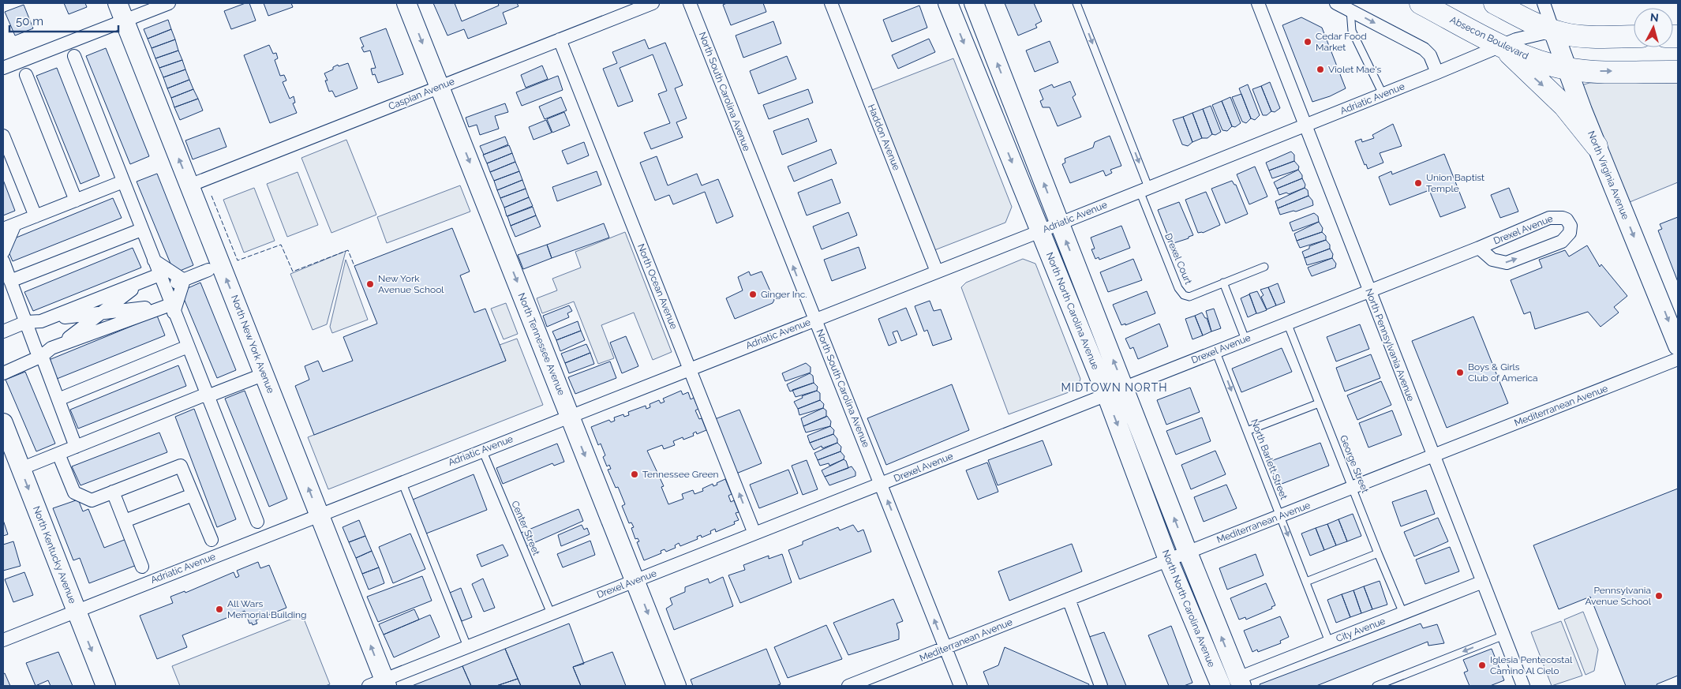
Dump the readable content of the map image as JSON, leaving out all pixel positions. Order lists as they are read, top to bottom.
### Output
{
  "streets": {
    "highway": ["Absecon Boulevard"],
    "street": [
      "North South Carolina Avenue",
      "Caspian Avenue",
      "Adriatic Avenue",
      "Haddon Avenue",
      "North Virginia Avenue",
      "Drexel Avenue",
      "North Ocean Avenue",
      "North North Carolina Avenue",
      "North New York Avenue",
      "North Tennessee Avenue",
      "North Pennsylvania Avenue",
      "Mediterranean Avenue",
      "North Kentucky Avenue",
      "City Avenue"
    ],
    "lane": [
      "Drexel Court",
      "North Barlett Street",
      "George Street",
      "Center Street"
    ]
  },
  "crossings": [
    ["Absecon Boulevard", "Adriatic Avenue"],
    ["Absecon Boulevard", "North Virginia Avenue"],
    ["North South Carolina Avenue", "Adriatic Avenue"],
    ["North South Carolina Avenue", "Drexel Avenue"],
    ["North South Carolina Avenue", "Mediterranean Avenue"],
    ["Caspian Avenue", "North Ocean Avenue"],
    ["Caspian Avenue", "North New York Avenue"],
    ["Caspian Avenue", "North Tennessee Avenue"],
    ["Adriatic Avenue", "Haddon Avenue"],
    ["Adriatic Avenue", "North Virginia Avenue"],
    ["Adriatic Avenue", "Drexel Court"],
    ["Adriatic Avenue", "North Ocean Avenue"],
    ["Adriatic Avenue", "North North Carolina Avenue"],
    ["Adriatic Avenue", "North New York Avenue"],
    ["Adriatic Avenue", "North Tennessee Avenue"],
    ["Adriatic Avenue", "North Pennsylvania Avenue"],
    ["Adriatic Avenue", "Center Street"],
    ["Adriatic Avenue", "North Kentucky Avenue"],
    ["Drexel Avenue", "North Ocean Avenue"],
    ["Drexel Avenue", "North North Carolina Avenue"],
    ["Drexel Avenue", "North New York Avenue"],
    ["Drexel Avenue", "North Tennessee Avenue"],
    ["Drexel Avenue", "North Pennsylvania Avenue"],
    ["Drexel Avenue", "North Barlett Street"],
    ["Drexel Avenue", "George Street"],
    ["Drexel Avenue", "Center Street"],
    ["North North Carolina Avenue", "Mediterranean Avenue"],
    ["North North Carolina Avenue", "City Avenue"],
    ["North Pennsylvania Avenue", "Mediterranean Avenue"],
    ["North Pennsylvania Avenue", "City Avenue"],
    ["Mediterranean Avenue", "North Barlett Street"],
    ["Mediterranean Avenue", "George Street"],
    ["North Barlett Street", "City Avenue"],
    ["George Street", "City Avenue"]
  ],
  "one_way": [
    "North South Carolina Avenue",
    "North Virginia Avenue",
    "North Tennessee Avenue",
    "North Barlett Street"
  ],
  "districts": ["MIDTOWN NORTH"],
  "places": [
    "Cedar Food Market",
    "Violet Mae's",
    "Union Baptist Temple",
    "New York Avenue School",
    "Ginger Inc.",
    "Boys & Girls Club of America",
    "Tennessee Green",
    "Pennsylvania Avenue School",
    "All Wars Memorial Building",
    "Iglesia Pentecostal Camino Al Cielo"
  ],
  "scale_bar": "50 m",
  "north": "top"
}
